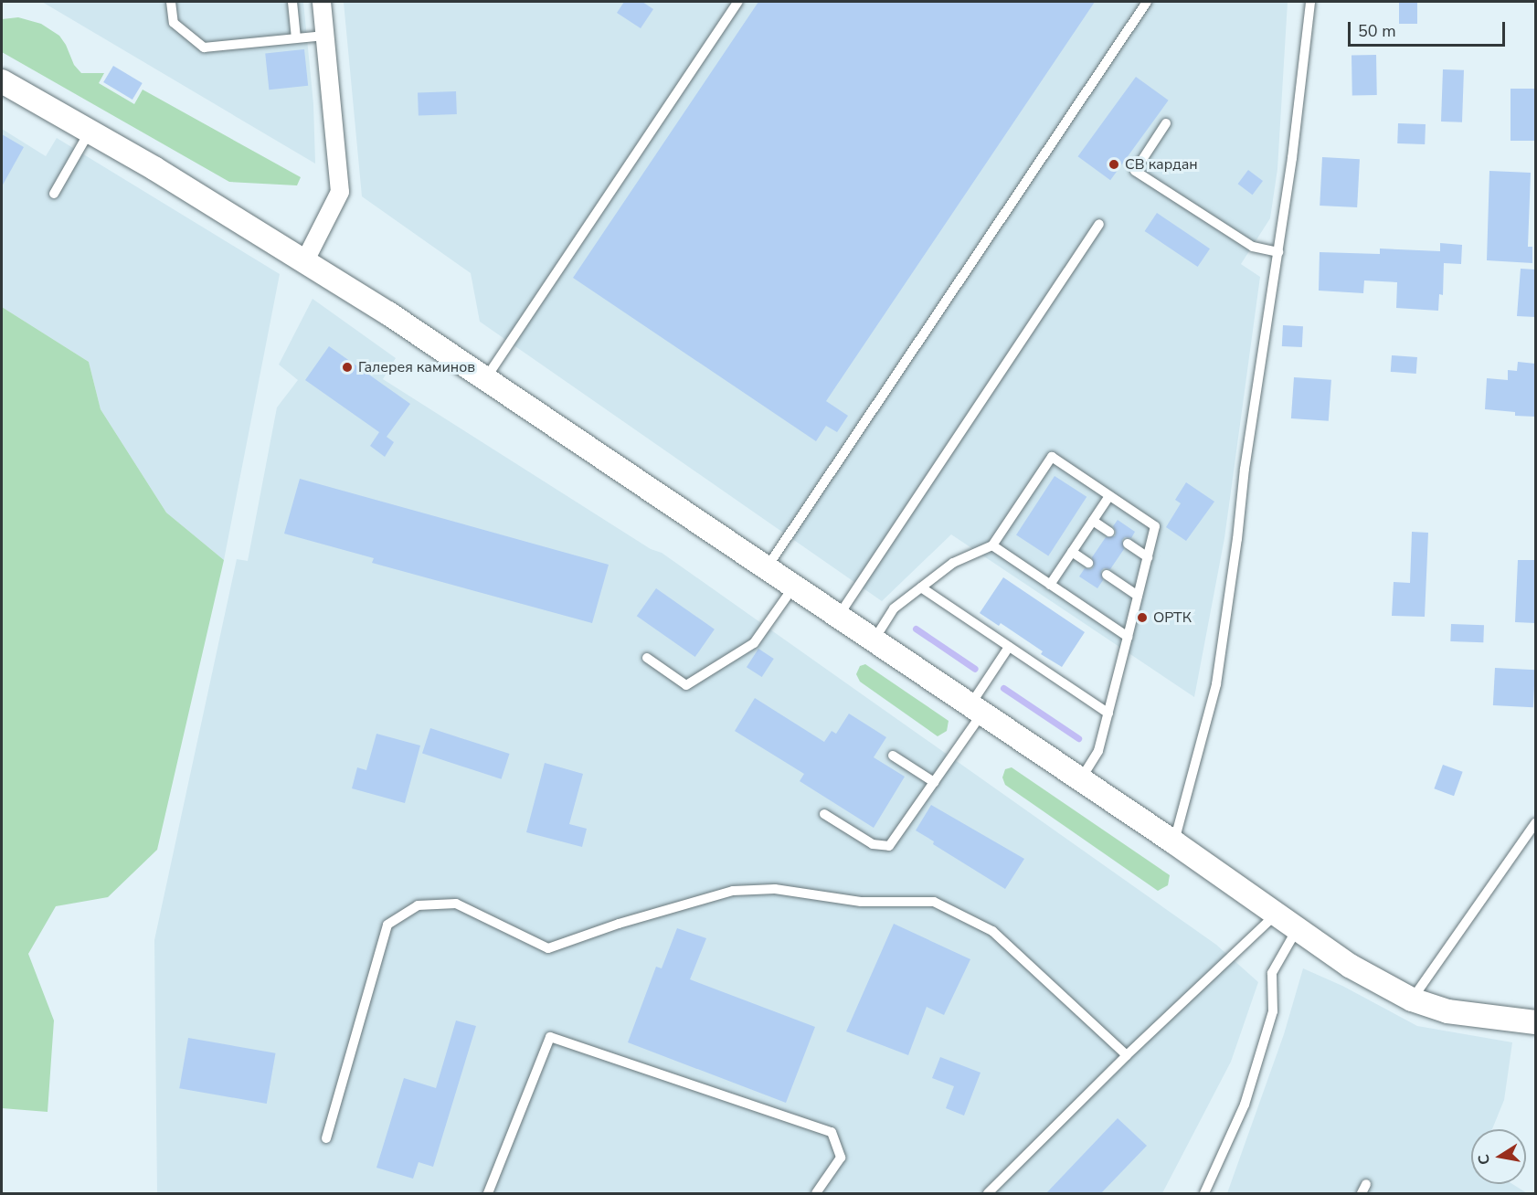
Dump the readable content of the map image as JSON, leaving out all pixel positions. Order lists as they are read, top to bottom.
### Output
{
  "places": ["СВ кардан", "Галерея каминов", "ОРТК"],
  "scale_bar": "50 m",
  "north": "left"
}
